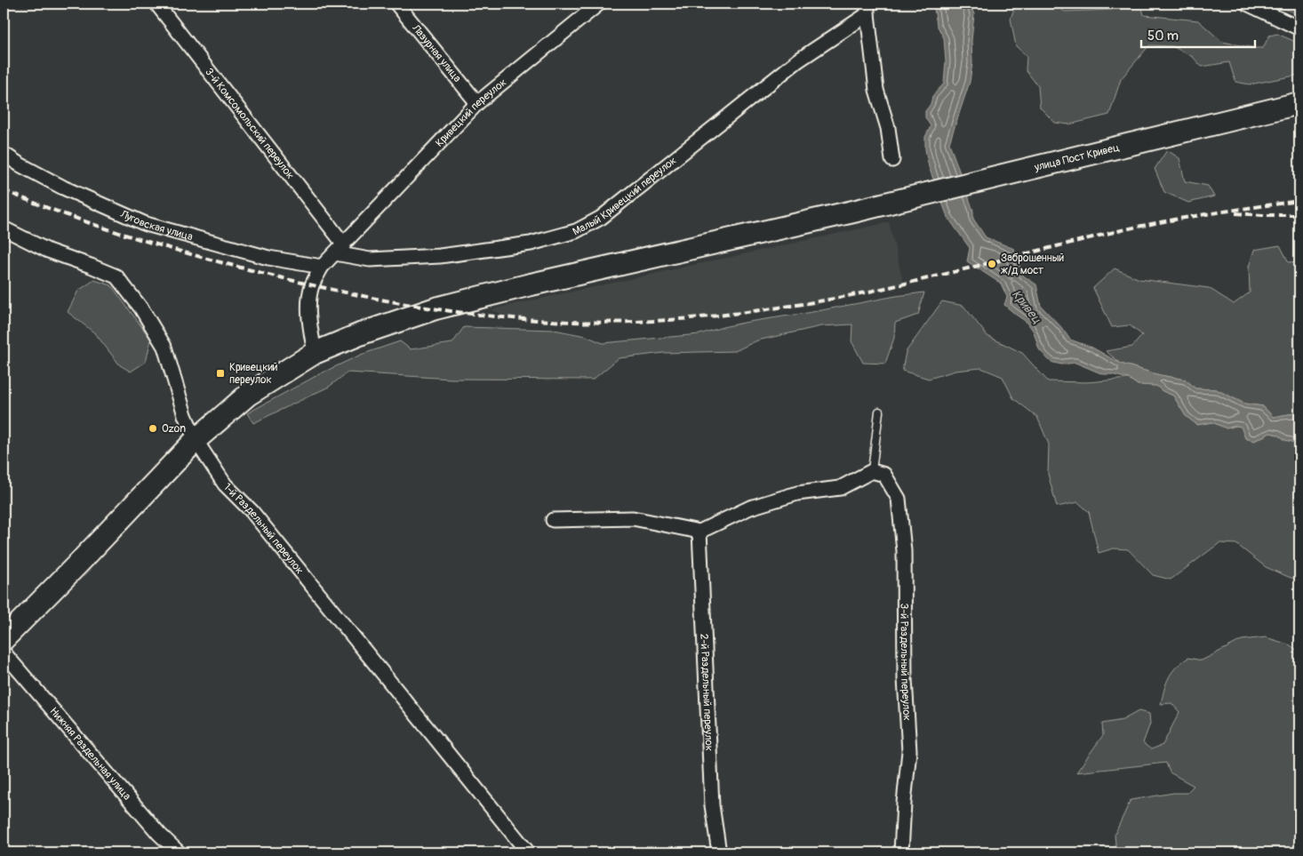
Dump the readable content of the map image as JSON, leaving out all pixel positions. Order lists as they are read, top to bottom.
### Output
{
  "streets": {
    "main road": ["улица Пост Кривец"],
    "street": [
      "Лазурная улица",
      "Кривецкий переулок",
      "3-й Комсомольский переулок",
      "Малый Кривецкий переулок",
      "Луговская улица",
      "1-й Раздельный переулок",
      "3-й Раздельный переулок",
      "2-й Раздельный переулок",
      "Нижняя Раздельная улица"
    ]
  },
  "crossings": [
    ["Лазурная улица", "Кривецкий переулок"],
    ["Кривецкий переулок", "3-й Комсомольский переулок"],
    ["Кривецкий переулок", "улица Пост Кривец"],
    ["Кривецкий переулок", "Малый Кривецкий переулок"],
    ["Кривецкий переулок", "Луговская улица"],
    ["3-й Комсомольский переулок", "Малый Кривецкий переулок"]
  ],
  "water": ["Кривец"],
  "places": {
    "other": ["Заброшенный ж/д мост", "Ozon"],
    "transit": ["Кривецкий переулок"]
  },
  "scale_bar": "50 m"
}
